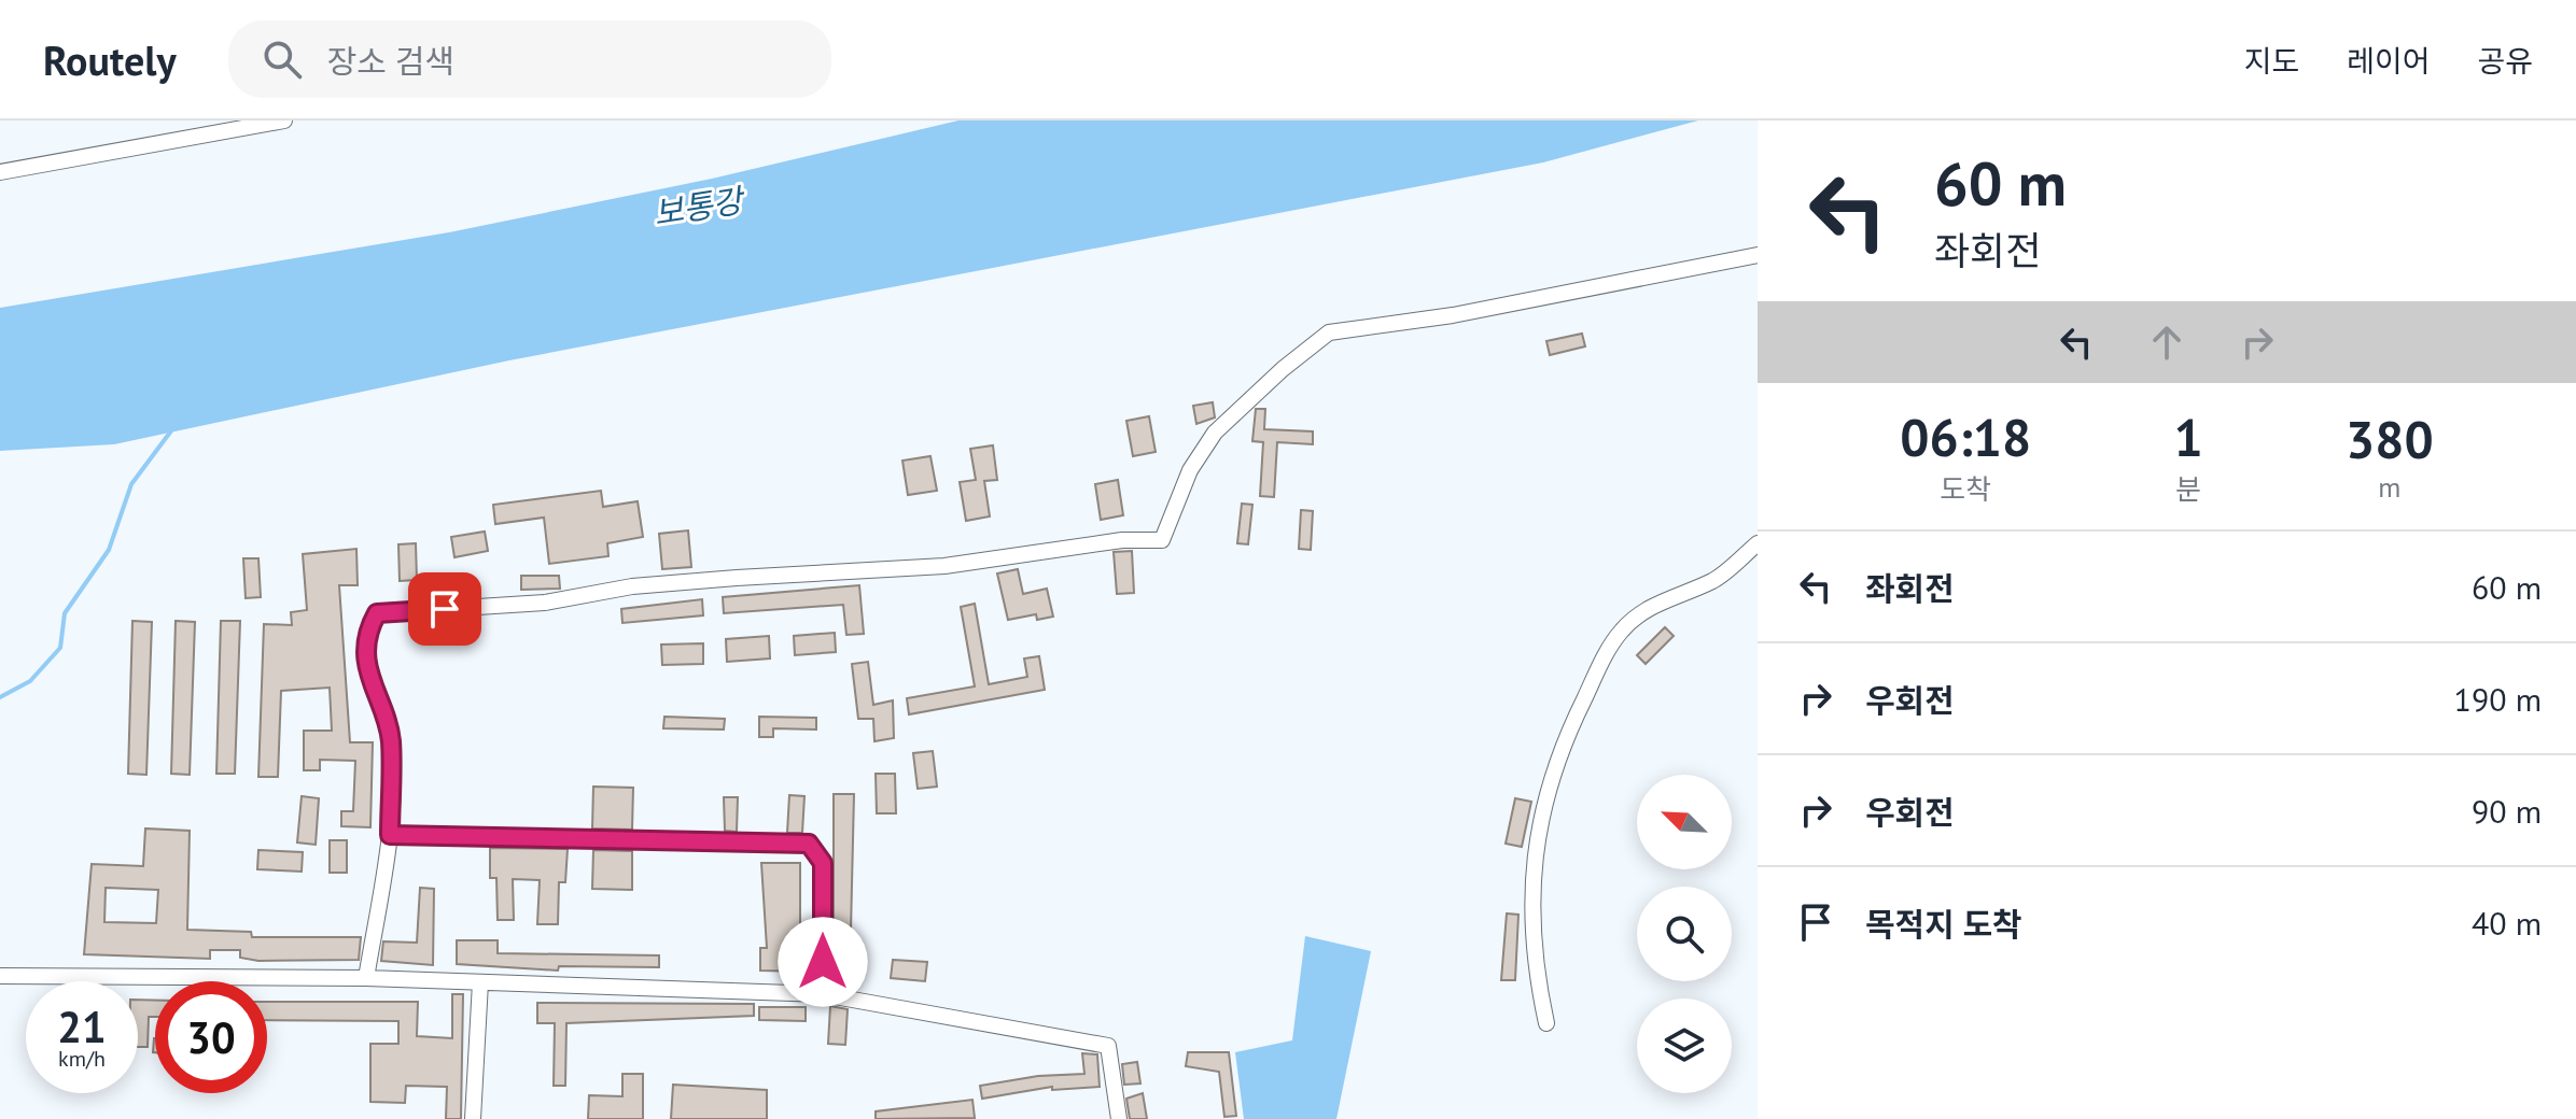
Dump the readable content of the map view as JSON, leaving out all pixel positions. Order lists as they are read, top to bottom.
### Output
{
  "water": ["보통강"],
  "north": "top left",
  "page": {
    "header": "Routely",
    "search": "장소 검색",
    "nav": ["지도", "레이어", "공유"],
    "turn": ["60 m", "좌회전"],
    "eta": [
      "06:18",
      "도착",
      "1",
      "분",
      "380",
      "m"
    ],
    "list": [
      {
        "name": "좌회전",
        "value": "60 m"
      },
      {
        "name": "우회전",
        "value": "190 m"
      },
      {
        "name": "우회전",
        "value": "90 m"
      },
      {
        "name": "목적지 도착",
        "value": "40 m"
      }
    ],
    "speed": "21 km/h",
    "limit": "30"
  }
}
